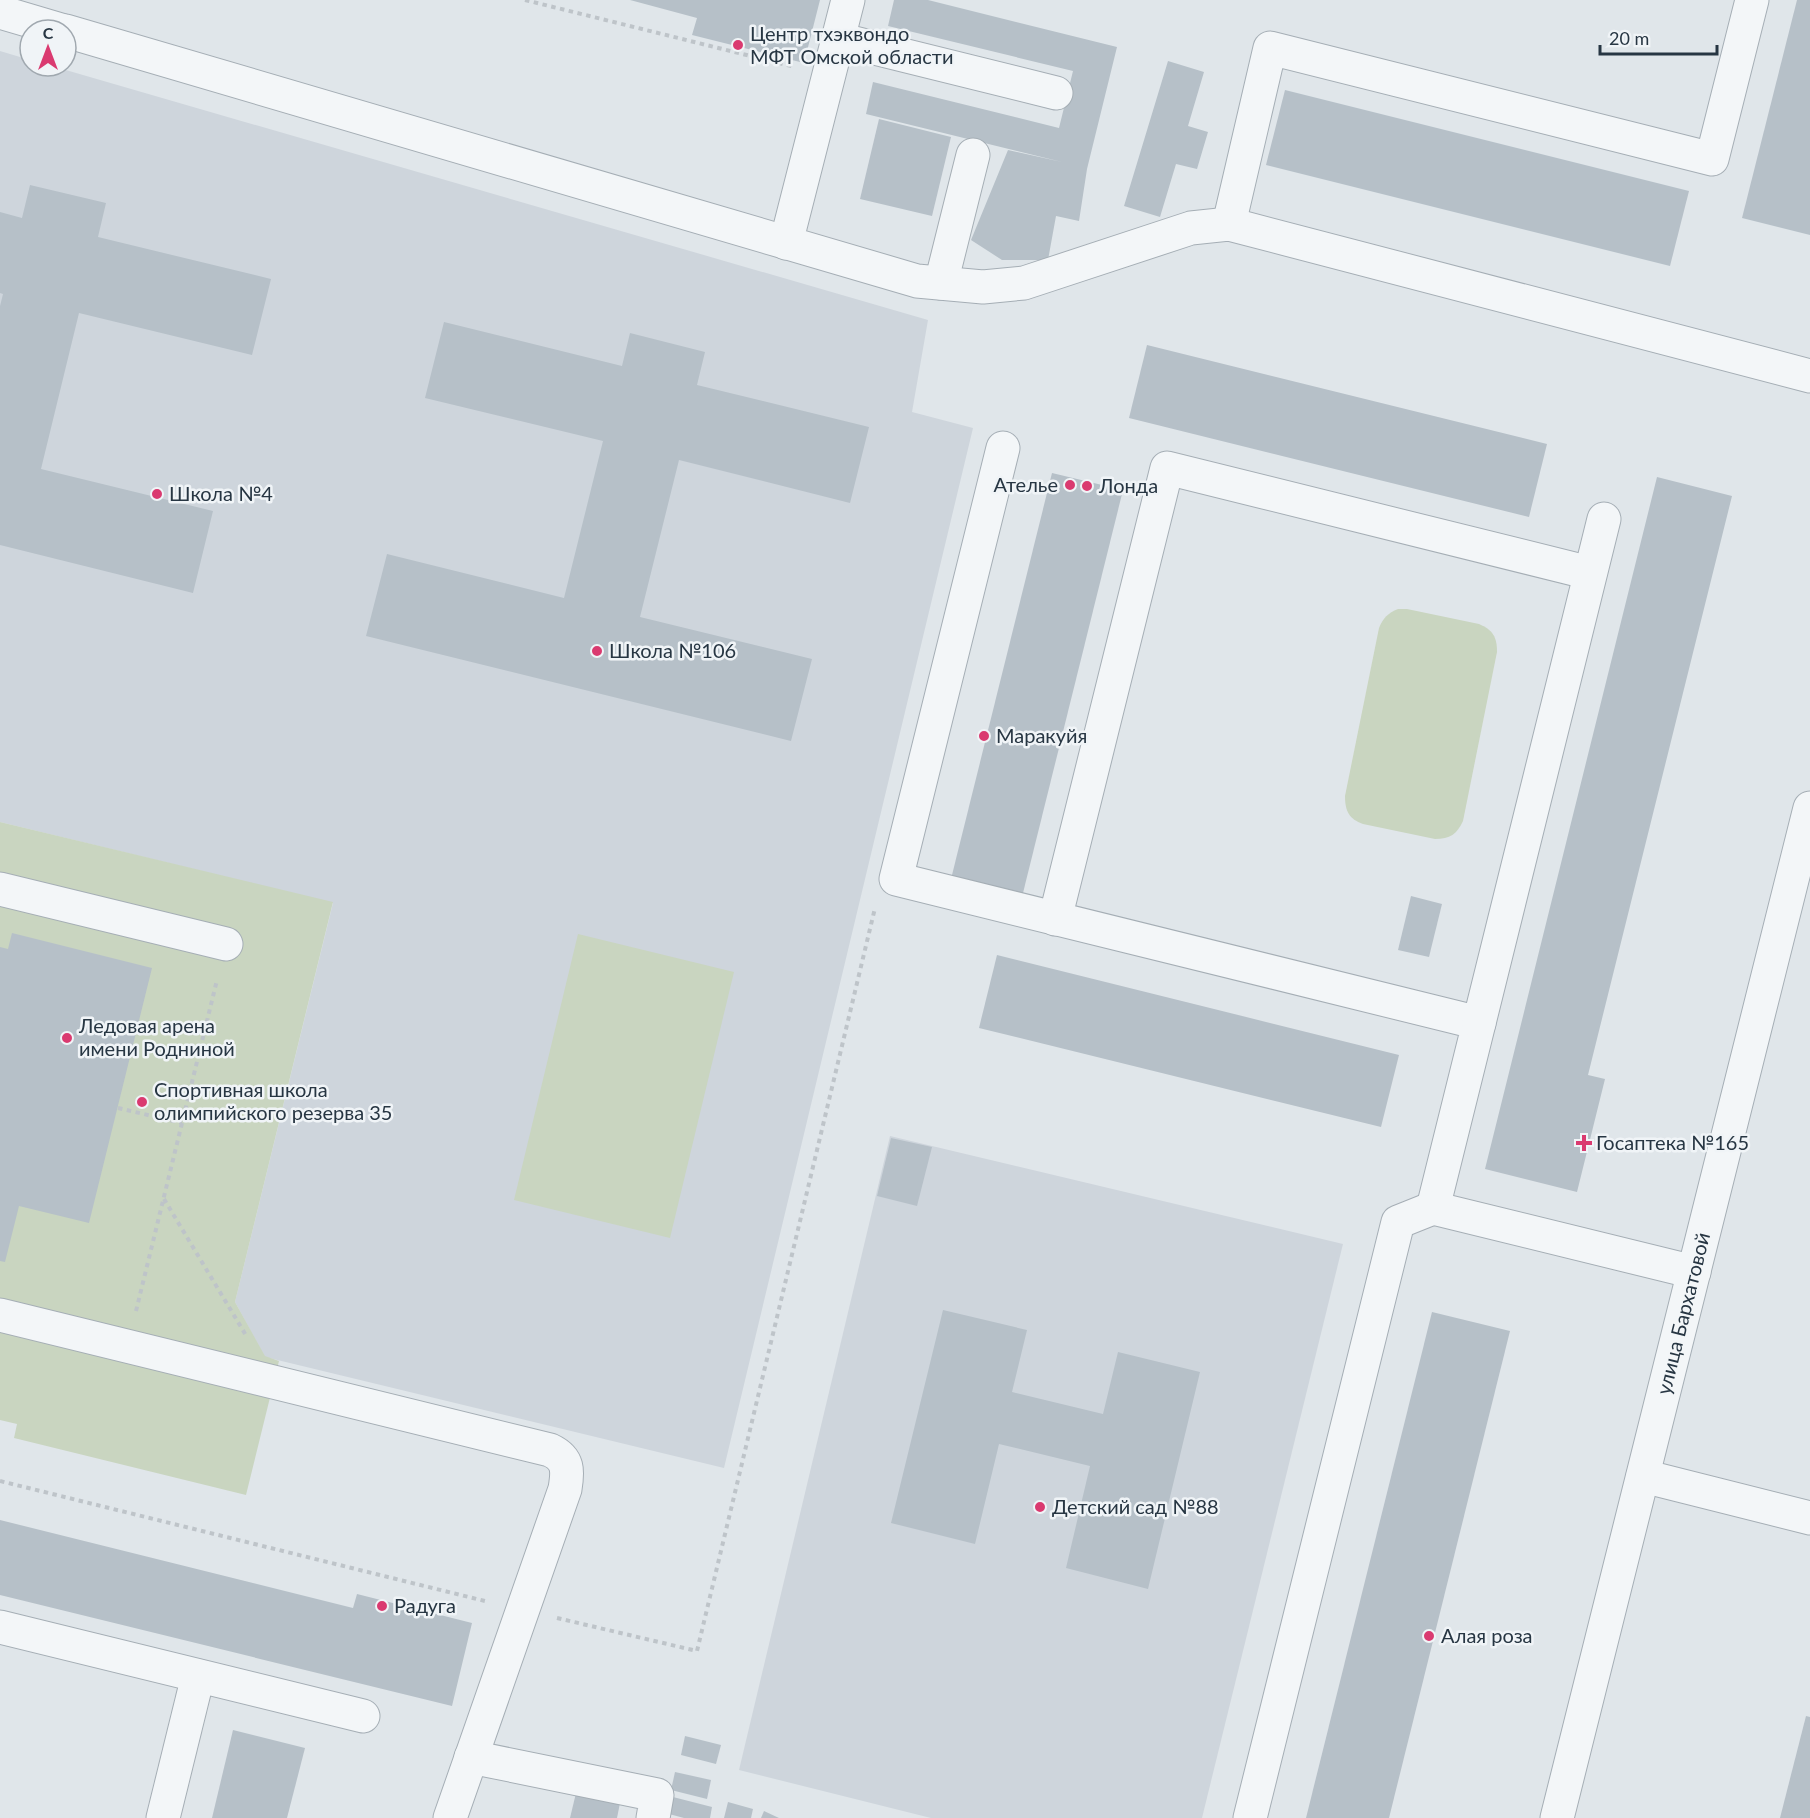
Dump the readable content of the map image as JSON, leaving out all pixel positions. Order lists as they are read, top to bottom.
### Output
{
  "streets": {
    "street": ["улица Бархатовой"]
  },
  "places": {
    "other": [
      "Центр тхэквондо МФТ Омской области",
      "Ателье",
      "Лонда",
      "Школа №4",
      "Школа №106",
      "Маракуйя",
      "Ледовая арена имени Родниной",
      "Спортивная школа олимпийского резерва 35",
      "Детский сад №88",
      "Радуга",
      "Алая роза"
    ],
    "health": ["Госаптека №165"]
  },
  "scale_bar": "20 m",
  "north": "top"
}
